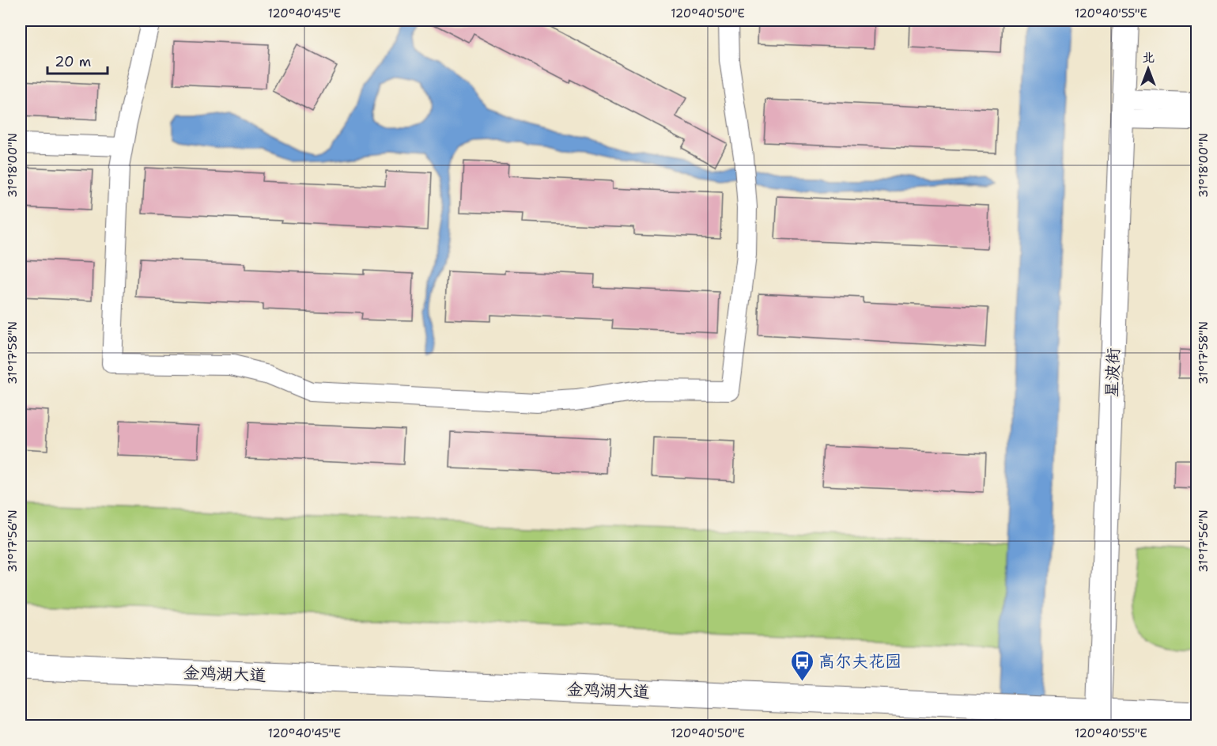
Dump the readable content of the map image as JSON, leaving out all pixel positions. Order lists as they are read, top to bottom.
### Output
{
  "streets": {
    "main road": ["金鸡湖大道"],
    "street": ["星波街"]
  },
  "crossings": [
    ["星波街", "金鸡湖大道"]
  ],
  "places": {
    "bus stop": ["高尔夫花园"]
  },
  "scale_bar": "20 m",
  "north": "top",
  "coordinates": [
    "120°40'45\"E",
    "120°40'50\"E",
    "120°40'55\"E",
    "31°18'00\"N",
    "31°17'58\"N",
    "31°17'56\"N"
  ]
}
